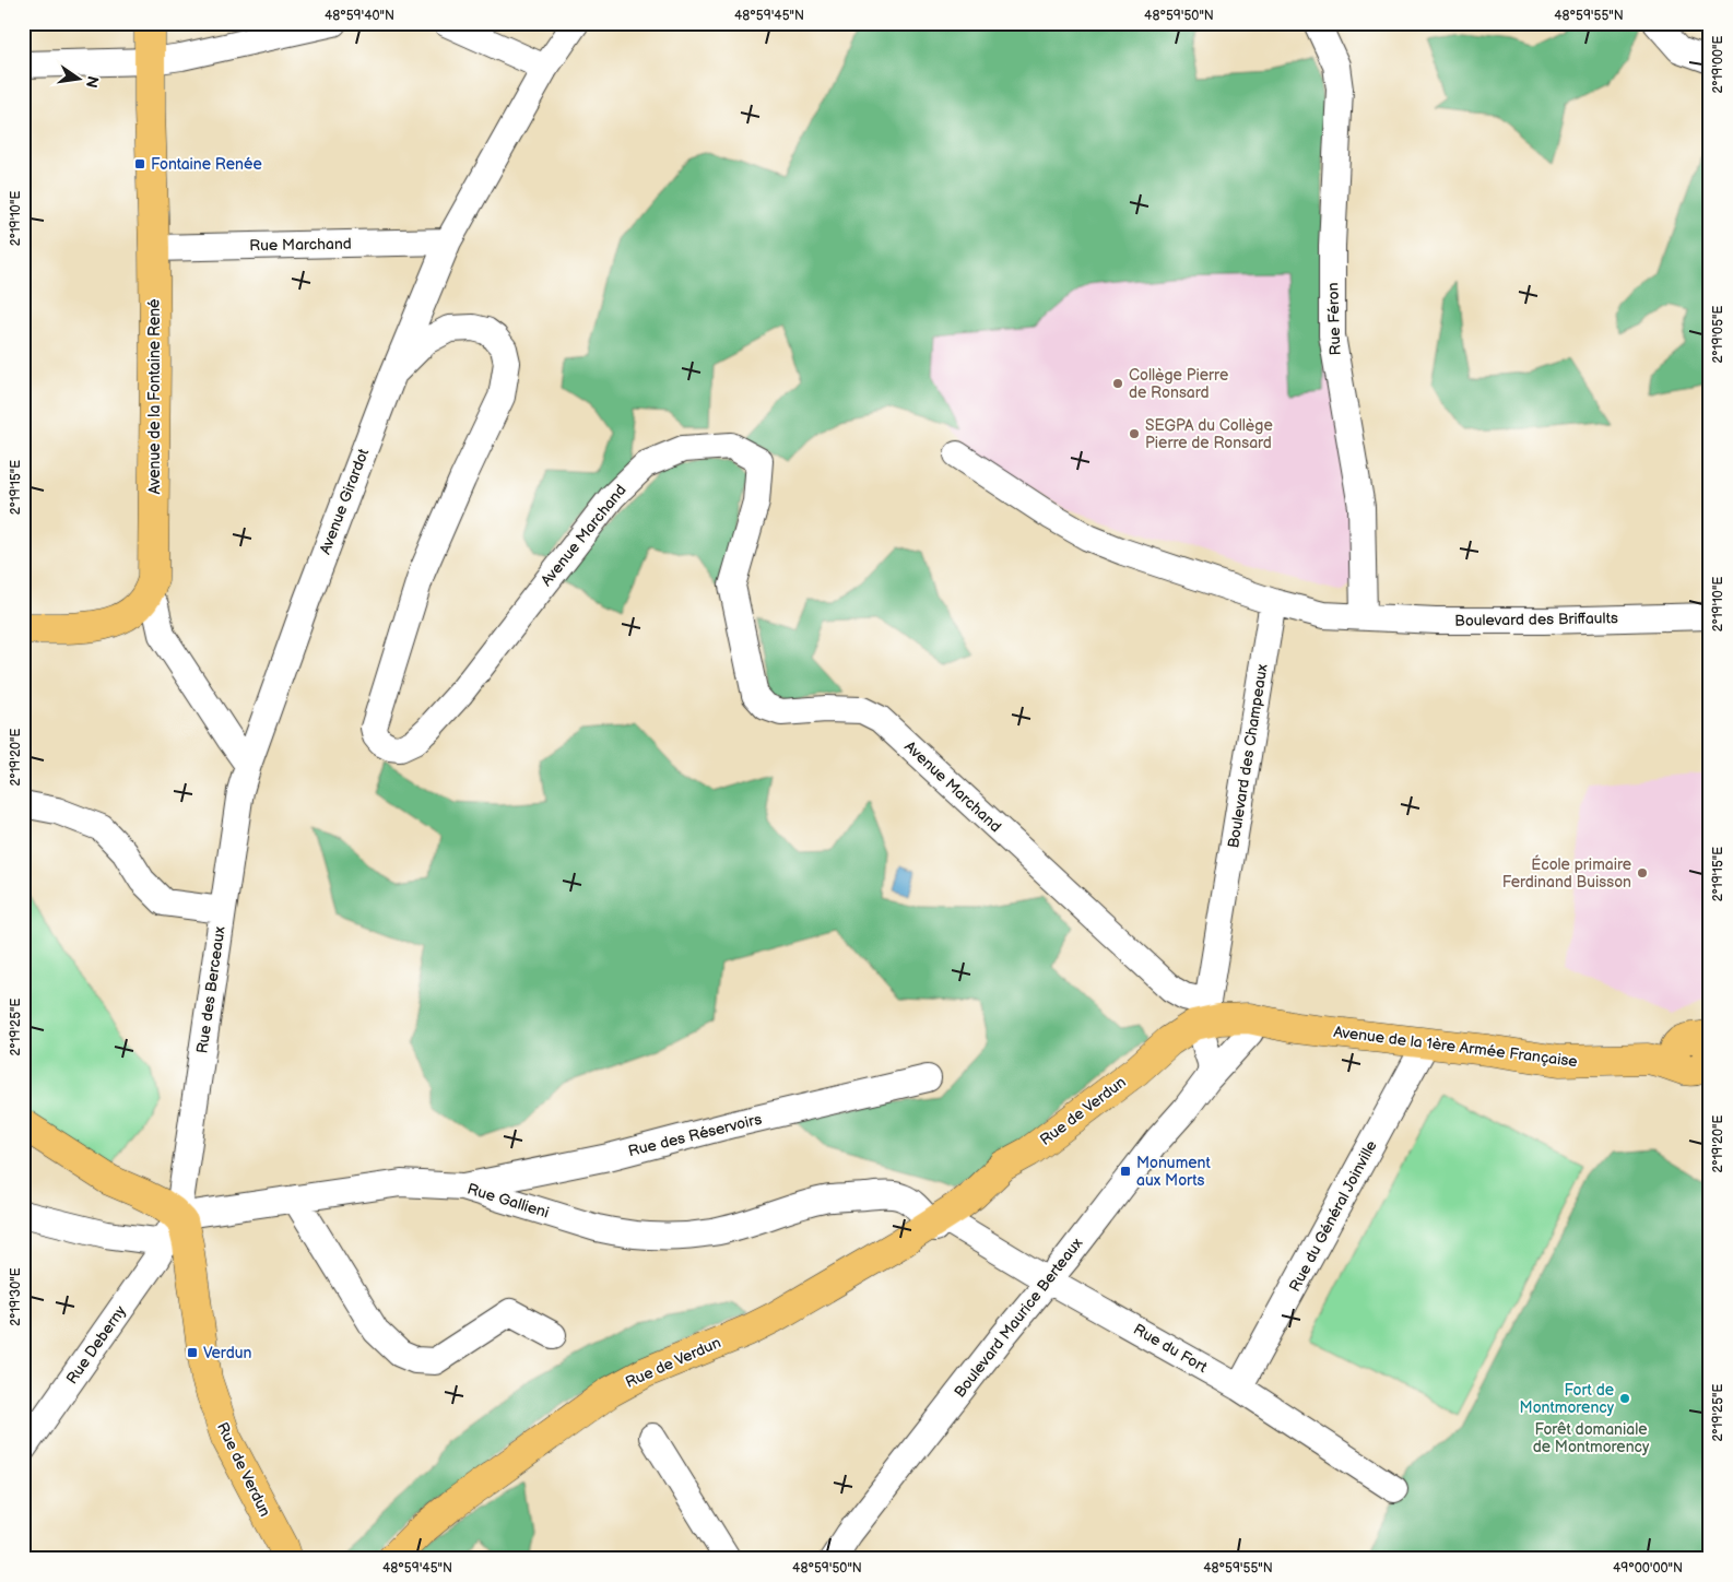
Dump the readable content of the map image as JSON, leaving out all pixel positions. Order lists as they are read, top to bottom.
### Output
{
  "streets": {
    "main road": ["Avenue de la Fontaine René", "Avenue de la 1ère Armée Française", "Rue de Verdun"],
    "street": [
      "Rue Marchand",
      "Rue Féron",
      "Avenue Girardot",
      "Avenue Marchand",
      "Boulevard des Briffaults",
      "Boulevard des Champeaux",
      "Rue des Berceaux",
      "Rue des Réservoirs",
      "Rue Gallieni",
      "Rue du Général Joinville",
      "Boulevard Maurice Berteaux",
      "Rue Deberny",
      "Rue du Fort"
    ]
  },
  "crossings": [
    ["Rue Marchand", "Avenue de la Fontaine René"],
    ["Rue Marchand", "Avenue Girardot"],
    ["Rue Féron", "Boulevard des Briffaults"],
    ["Avenue Girardot", "Avenue Marchand"],
    ["Avenue Girardot", "Rue des Berceaux"],
    ["Avenue Marchand", "Boulevard des Champeaux"],
    ["Avenue Marchand", "Avenue de la 1ère Armée Française"],
    ["Avenue Marchand", "Rue de Verdun"],
    ["Avenue Marchand", "Boulevard Maurice Berteaux"],
    ["Boulevard des Champeaux", "Avenue de la 1ère Armée Française"],
    ["Boulevard des Champeaux", "Rue de Verdun"],
    ["Boulevard des Champeaux", "Boulevard Maurice Berteaux"],
    ["Rue des Berceaux", "Rue de Verdun"],
    ["Rue des Berceaux", "Rue Gallieni"],
    ["Rue des Berceaux", "Rue Deberny"],
    ["Avenue de la 1ère Armée Française", "Rue de Verdun"],
    ["Avenue de la 1ère Armée Française", "Rue du Général Joinville"],
    ["Avenue de la 1ère Armée Française", "Boulevard Maurice Berteaux"],
    ["Rue de Verdun", "Rue Gallieni"],
    ["Rue de Verdun", "Boulevard Maurice Berteaux"],
    ["Rue de Verdun", "Rue Deberny"],
    ["Rue de Verdun", "Rue du Fort"],
    ["Rue des Réservoirs", "Rue Gallieni"],
    ["Rue Gallieni", "Rue Deberny"],
    ["Rue Gallieni", "Rue du Fort"],
    ["Rue du Général Joinville", "Rue du Fort"],
    ["Boulevard Maurice Berteaux", "Rue du Fort"]
  ],
  "parks": ["Forêt domaniale de Montmorency"],
  "places": {
    "transit": ["Fontaine Renée", "Monument aux Morts", "Verdun"],
    "other": [
      "Collège Pierre de Ronsard",
      "SEGPA du Collège Pierre de Ronsard",
      "École primaire Ferdinand Buisson",
      "Fort de Montmorency"
    ]
  },
  "north": "right",
  "coordinates": [
    "48°59'40\"N",
    "48°59'45\"N",
    "48°59'50\"N",
    "48°59'55\"N",
    "2°19'00\"E",
    "2°19'10\"E",
    "2°19'05\"E",
    "2°19'15\"E",
    "2°19'20\"E",
    "2°19'25\"E",
    "2°19'30\"E",
    "49°00'00\"N"
  ]
}
